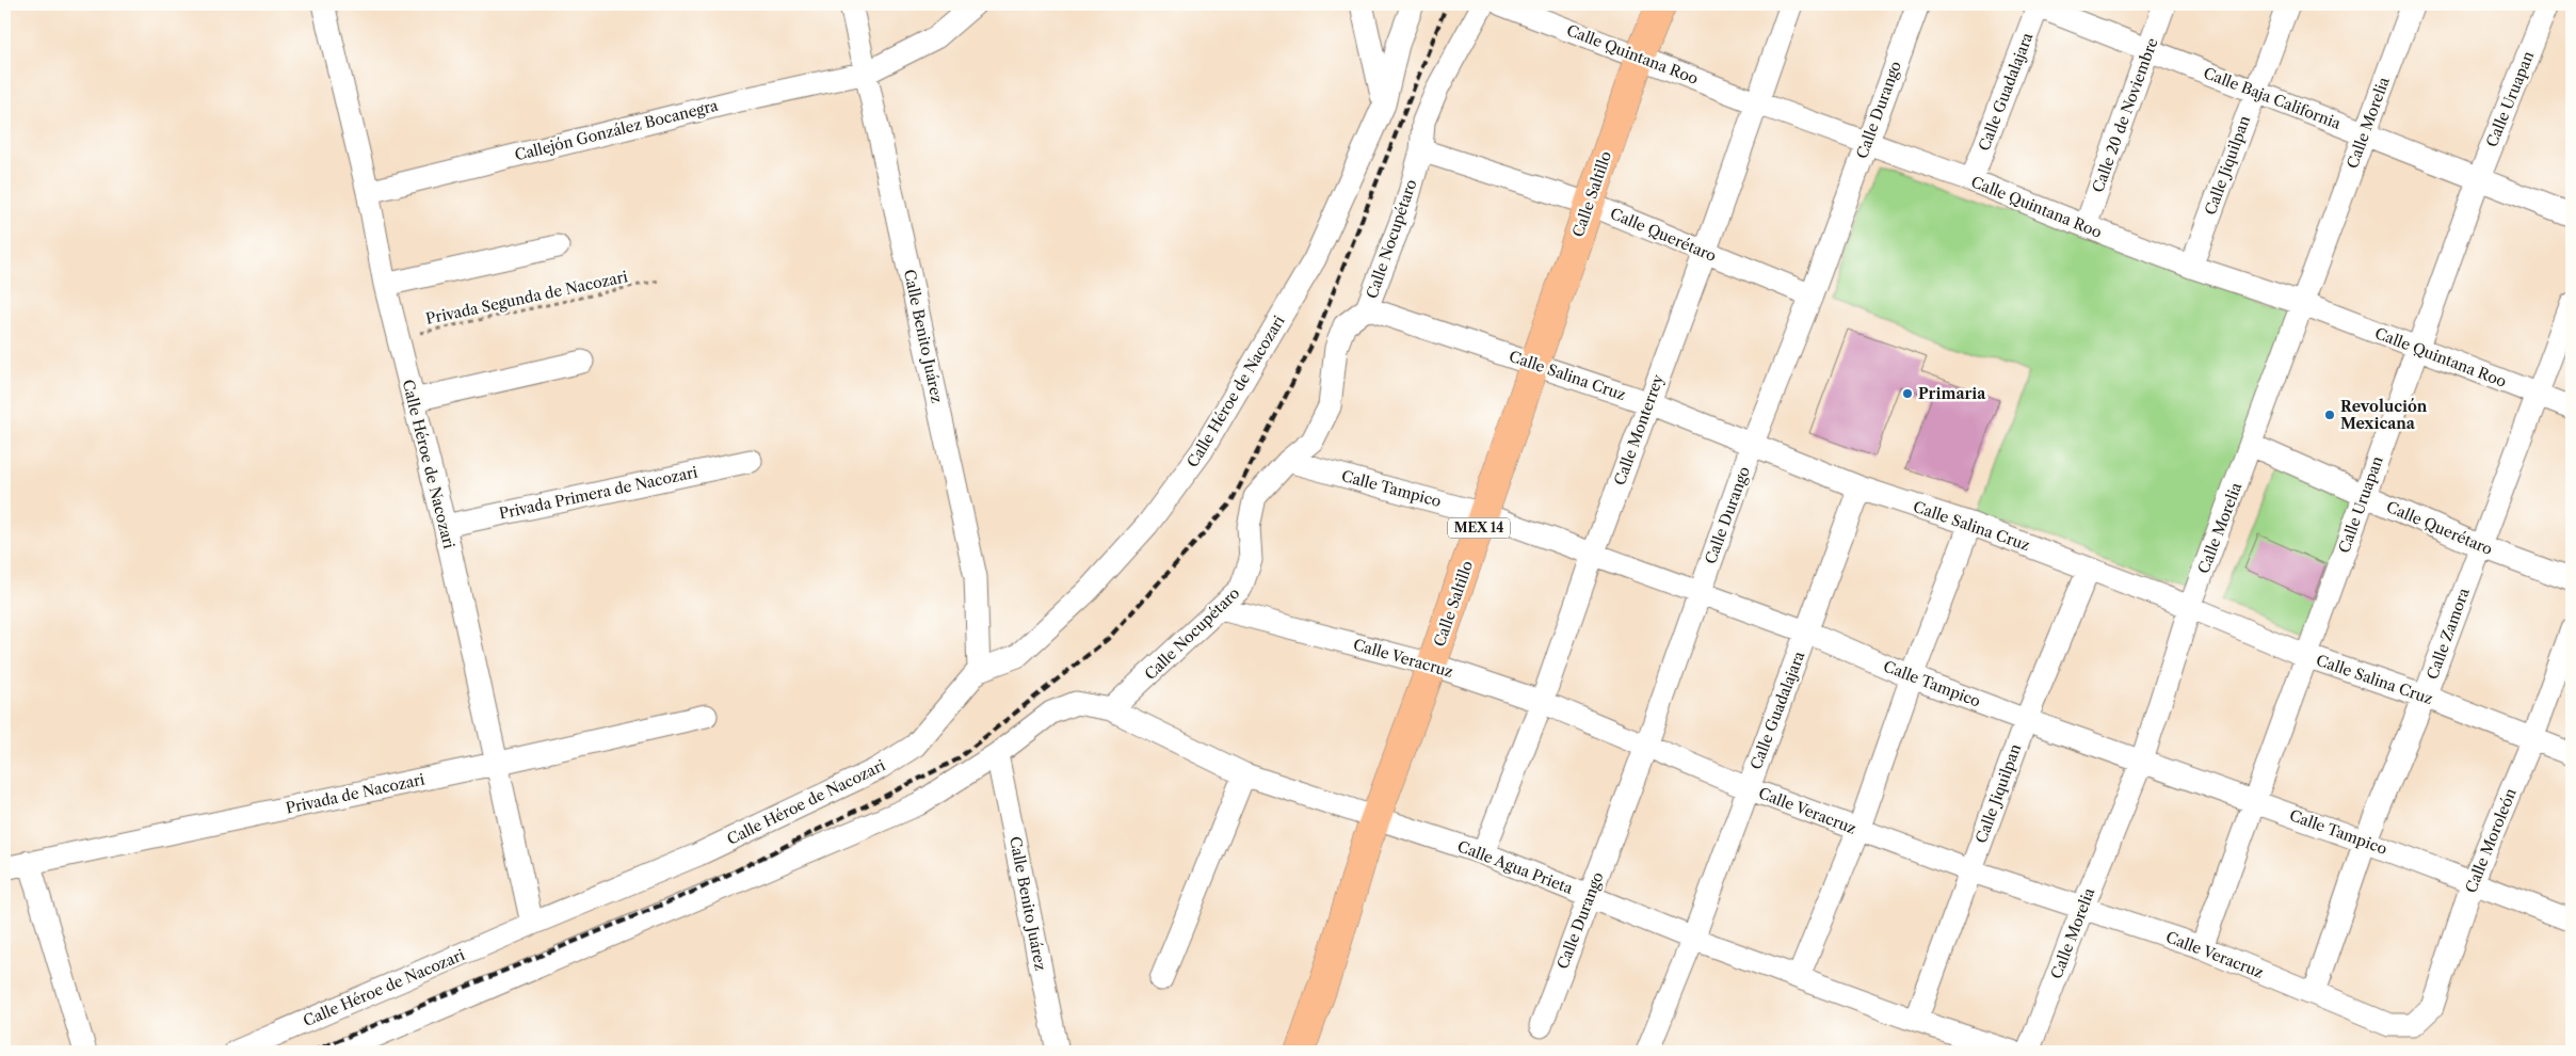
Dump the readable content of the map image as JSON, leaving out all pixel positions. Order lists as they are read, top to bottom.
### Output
{
  "streets": {
    "main road": ["Calle Saltillo", "MEX 14"],
    "street": [
      "Calle Quintana Roo",
      "Calle Guadalajara",
      "Calle Baja California",
      "Calle Uruapan",
      "Calle Durango",
      "Calle 20 de Noviembre",
      "Calle Morelia",
      "Callejón González Bocanegra",
      "Calle Jiquilpan",
      "Calle Querétaro",
      "Calle Nocupétaro",
      "Calle Benito Juárez",
      "Calle Salina Cruz",
      "Calle Héroe de Nacozari",
      "Calle Monterrey",
      "Calle Tampico",
      "Privada Primera de Nacozari",
      "Calle Zamora",
      "Calle Veracruz",
      "Privada de Nacozari",
      "Calle Moroleón",
      "Calle Agua Prieta"
    ],
    "path": ["Privada Segunda de Nacozari"]
  },
  "crossings": [
    ["Calle Quintana Roo", "Calle Guadalajara"],
    ["Calle Quintana Roo", "Calle Uruapan"],
    ["Calle Quintana Roo", "Calle Durango"],
    ["Calle Quintana Roo", "Calle 20 de Noviembre"],
    ["Calle Quintana Roo", "Calle Morelia"],
    ["Calle Quintana Roo", "Calle Jiquilpan"],
    ["Calle Quintana Roo", "Calle Saltillo"],
    ["Calle Quintana Roo", "Calle Monterrey"],
    ["Calle Quintana Roo", "Calle Zamora"],
    ["Calle Guadalajara", "Calle Baja California"],
    ["Calle Guadalajara", "Calle Salina Cruz"],
    ["Calle Guadalajara", "Calle Tampico"],
    ["Calle Guadalajara", "Calle Veracruz"],
    ["Calle Guadalajara", "Calle Agua Prieta"],
    ["Calle Baja California", "Calle Uruapan"],
    ["Calle Baja California", "Calle 20 de Noviembre"],
    ["Calle Baja California", "Calle Morelia"],
    ["Calle Baja California", "Calle Jiquilpan"],
    ["Calle Uruapan", "Calle Querétaro"],
    ["Calle Uruapan", "Calle Salina Cruz"],
    ["Calle Uruapan", "Calle Tampico"],
    ["Calle Uruapan", "Calle Veracruz"],
    ["Calle Durango", "Calle Querétaro"],
    ["Calle Durango", "Calle Salina Cruz"],
    ["Calle Durango", "Calle Tampico"],
    ["Calle Durango", "Calle Veracruz"],
    ["Calle Durango", "Calle Agua Prieta"],
    ["Calle Morelia", "Calle Querétaro"],
    ["Calle Morelia", "Calle Salina Cruz"],
    ["Calle Morelia", "Calle Tampico"],
    ["Calle Morelia", "Calle Veracruz"],
    ["Callejón González Bocanegra", "Calle Benito Juárez"],
    ["Callejón González Bocanegra", "Calle Héroe de Nacozari"],
    ["Calle Jiquilpan", "Calle Salina Cruz"],
    ["Calle Jiquilpan", "Calle Tampico"],
    ["Calle Jiquilpan", "Calle Veracruz"],
    ["Calle Jiquilpan", "Calle Agua Prieta"],
    ["Calle Saltillo", "Calle Querétaro"],
    ["Calle Saltillo", "Calle Salina Cruz"],
    ["Calle Saltillo", "Calle Tampico"],
    ["Calle Saltillo", "Calle Veracruz"],
    ["Calle Saltillo", "Calle Agua Prieta"],
    ["Calle Querétaro", "Calle Nocupétaro"],
    ["Calle Querétaro", "Calle Monterrey"],
    ["Calle Querétaro", "Calle Zamora"],
    ["Calle Nocupétaro", "Calle Salina Cruz"],
    ["Calle Nocupétaro", "Calle Tampico"],
    ["Calle Nocupétaro", "Calle Veracruz"],
    ["Calle Nocupétaro", "Calle Agua Prieta"],
    ["Privada Segunda de Nacozari", "Calle Héroe de Nacozari"],
    ["Calle Benito Juárez", "Calle Héroe de Nacozari"],
    ["Calle Benito Juárez", "Calle Agua Prieta"],
    ["Calle Salina Cruz", "Calle Monterrey"],
    ["Calle Salina Cruz", "Calle Zamora"],
    ["Calle Salina Cruz", "Calle Moroleón"],
    ["Calle Héroe de Nacozari", "Privada Primera de Nacozari"],
    ["Calle Héroe de Nacozari", "Privada de Nacozari"],
    ["Calle Monterrey", "Calle Tampico"],
    ["Calle Monterrey", "Calle Veracruz"],
    ["Calle Monterrey", "Calle Agua Prieta"],
    ["Calle Tampico", "Calle Zamora"],
    ["Calle Tampico", "Calle Moroleón"],
    ["Calle Zamora", "Calle Veracruz"],
    ["Calle Veracruz", "Calle Moroleón"]
  ],
  "places": ["Primaria", "Revolución Mexicana"]
}
